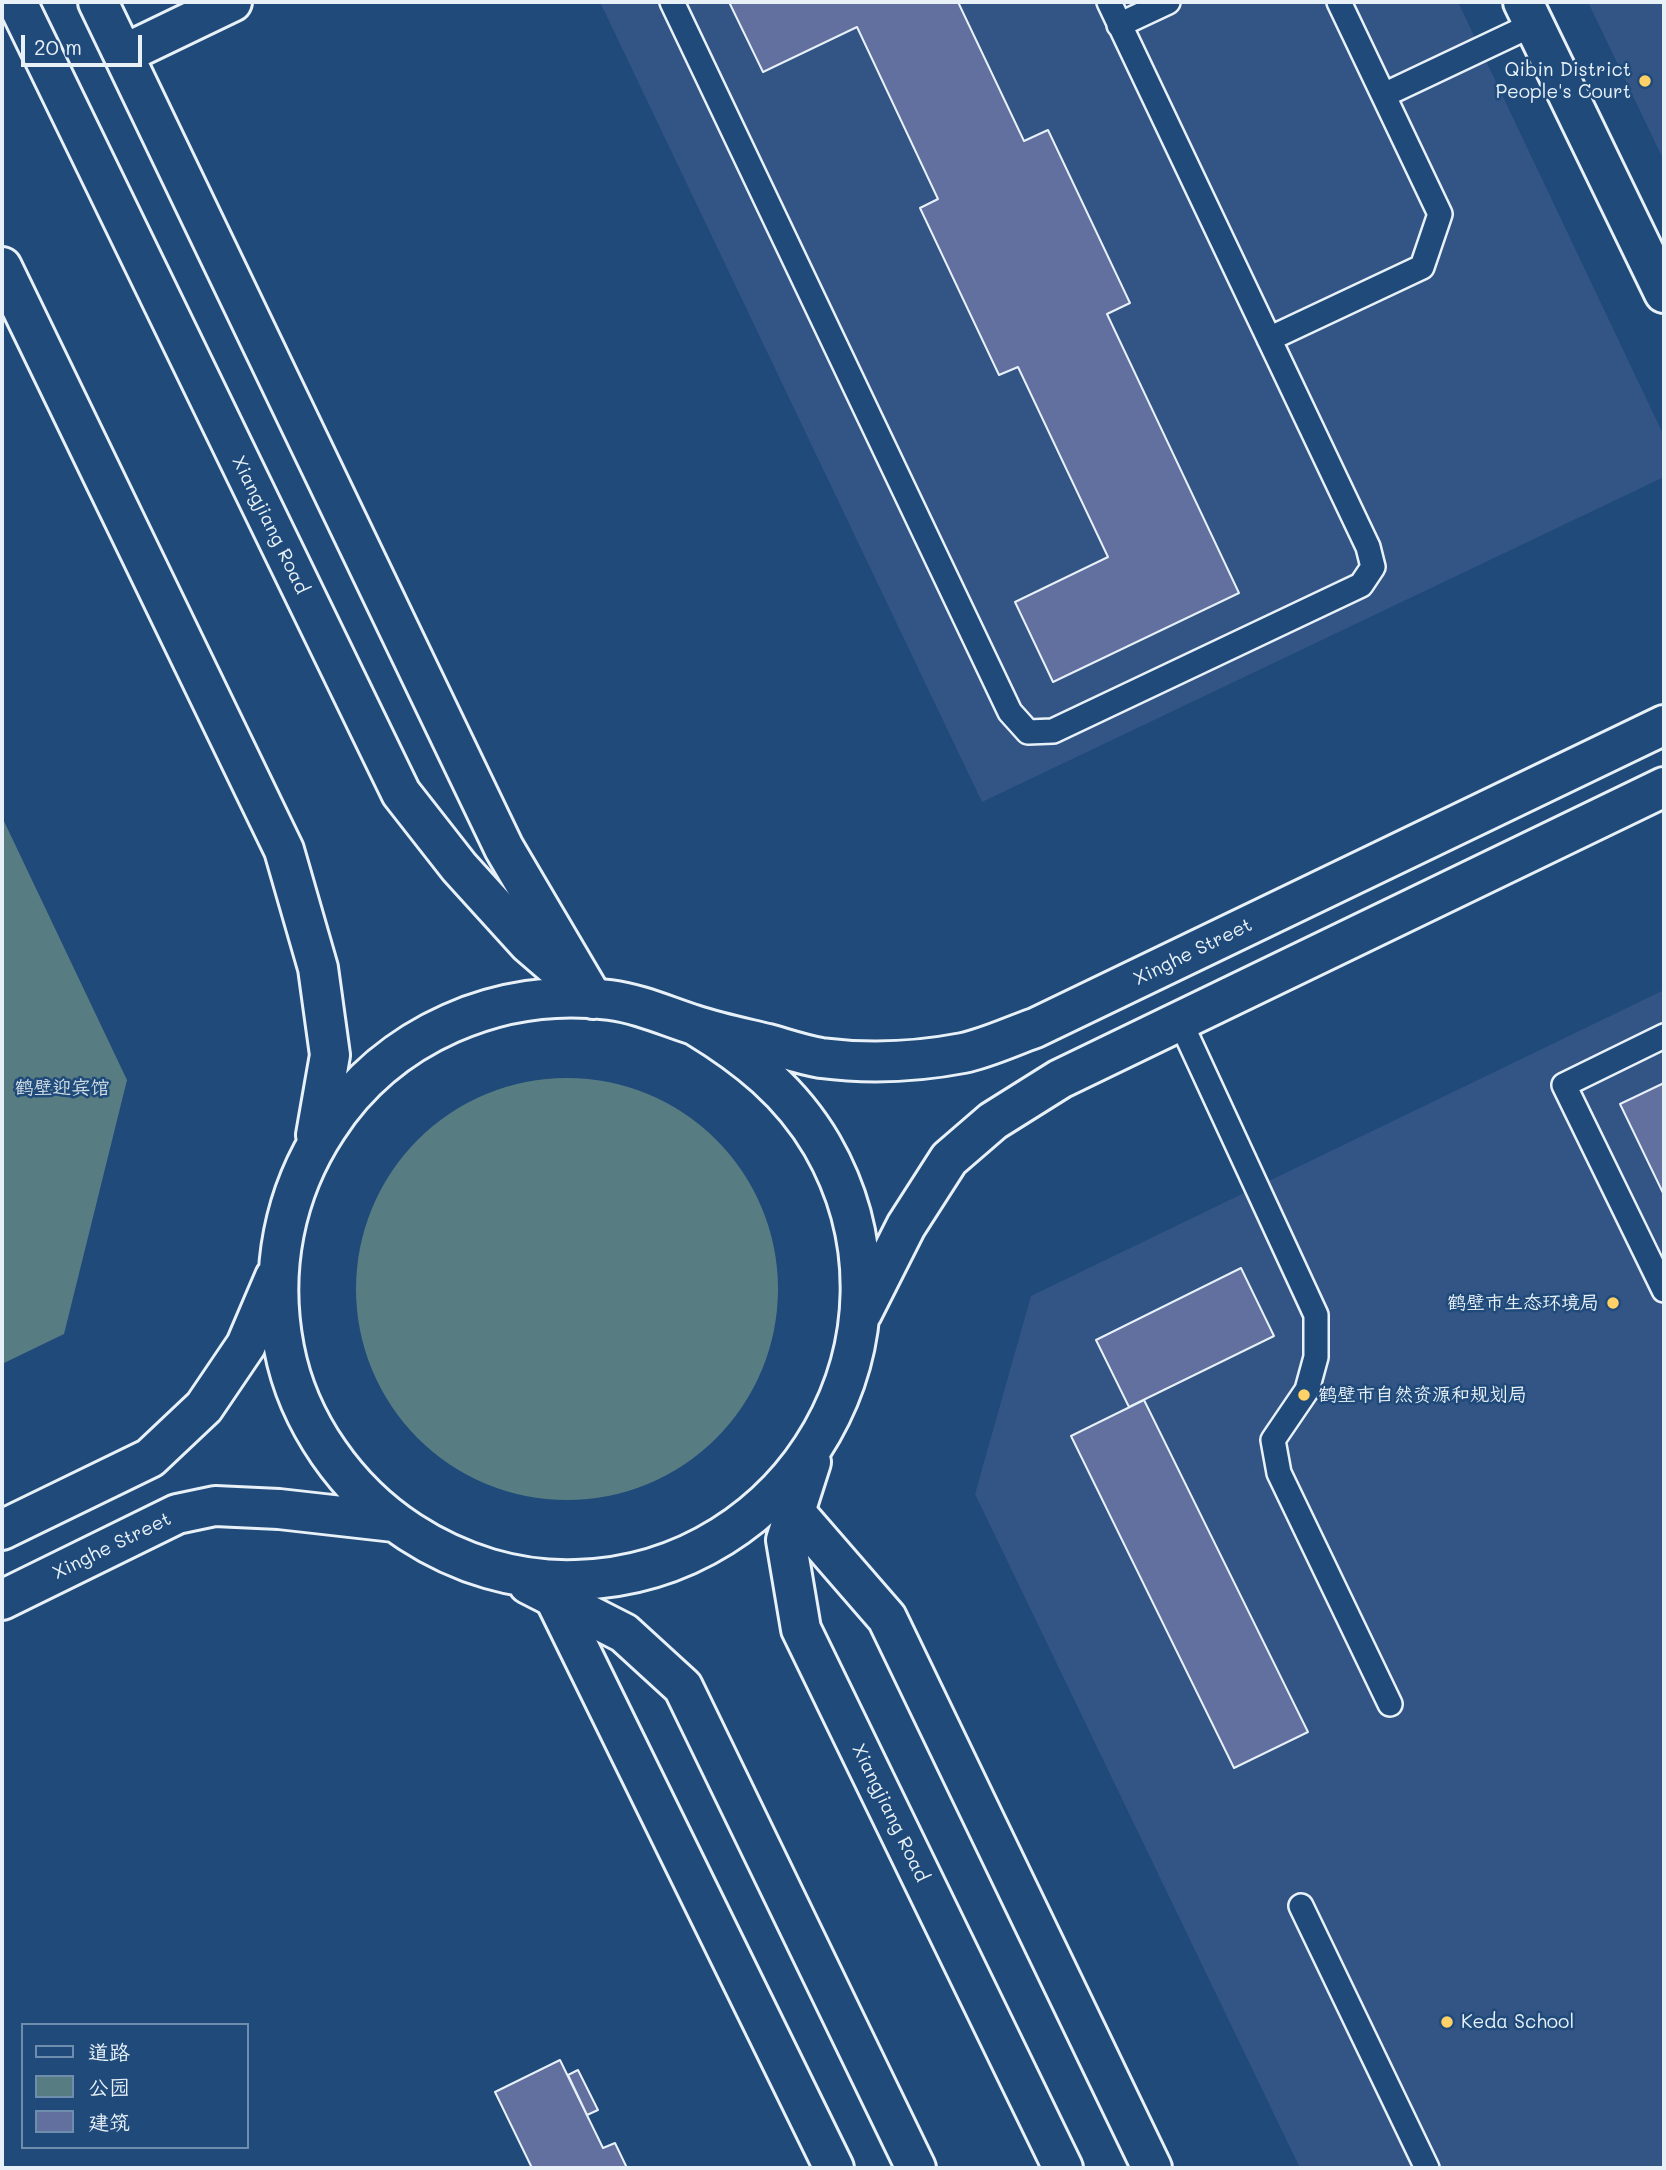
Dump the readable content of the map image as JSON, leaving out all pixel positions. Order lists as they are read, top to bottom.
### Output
{
  "streets": {
    "main road": ["Xiangjiang Road", "Xinghe Street"]
  },
  "parks": ["鹤壁迎宾馆"],
  "places": [
    "Qibin District People's Court",
    "鹤壁市生态环境局",
    "鹤壁市自然资源和规划局",
    "Keda School"
  ],
  "legend": ["道路", "公园", "建筑"],
  "scale_bar": "20 m"
}
